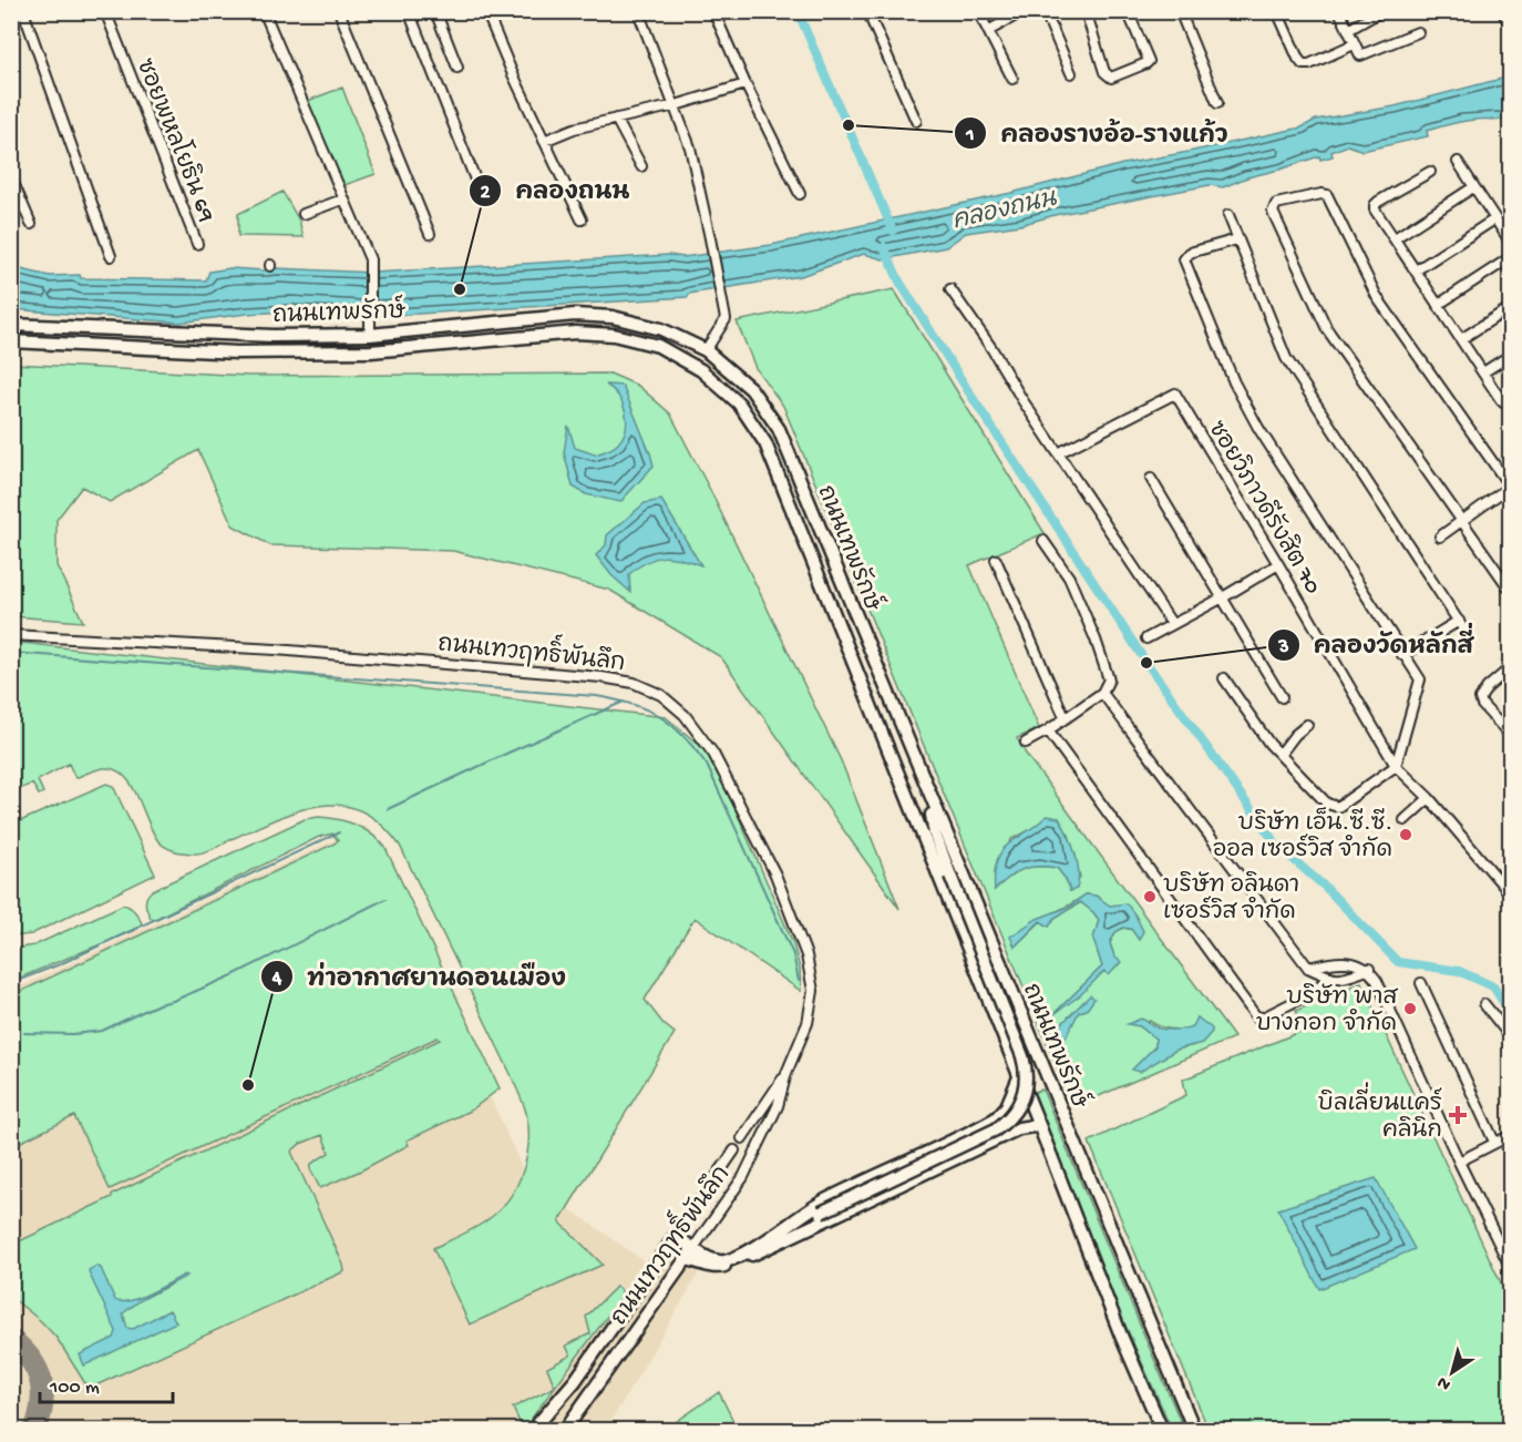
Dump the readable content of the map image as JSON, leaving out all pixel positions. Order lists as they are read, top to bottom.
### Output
{
  "streets": {
    "main road": ["ถนนเทพรักษ์", "ถนนเทวฤทธิ์พันลึก"],
    "street": ["ซอยพหลโยธิน 69", "ซอยวิภาวดีรังสิต 70"]
  },
  "water": ["คลองถนน"],
  "places": {
    "other": [
      "คลองรางอ้อ-รางแก้ว",
      "คลองถนน",
      "คลองวัดหลักสี่",
      "บริษัท เอ็น.ซี.ซี. ออล เซอร์วิส จำกัด",
      "บริษัท อลินดา เซอร์วิส จำกัด",
      "บริษัท พาส บางกอก จำกัด",
      "ท่าอากาศยานดอนเมือง"
    ],
    "health": ["บิลเลี่ยนแคร์ คลินิก"]
  },
  "scale_bar": "100 m",
  "north": "bottom left"
}
